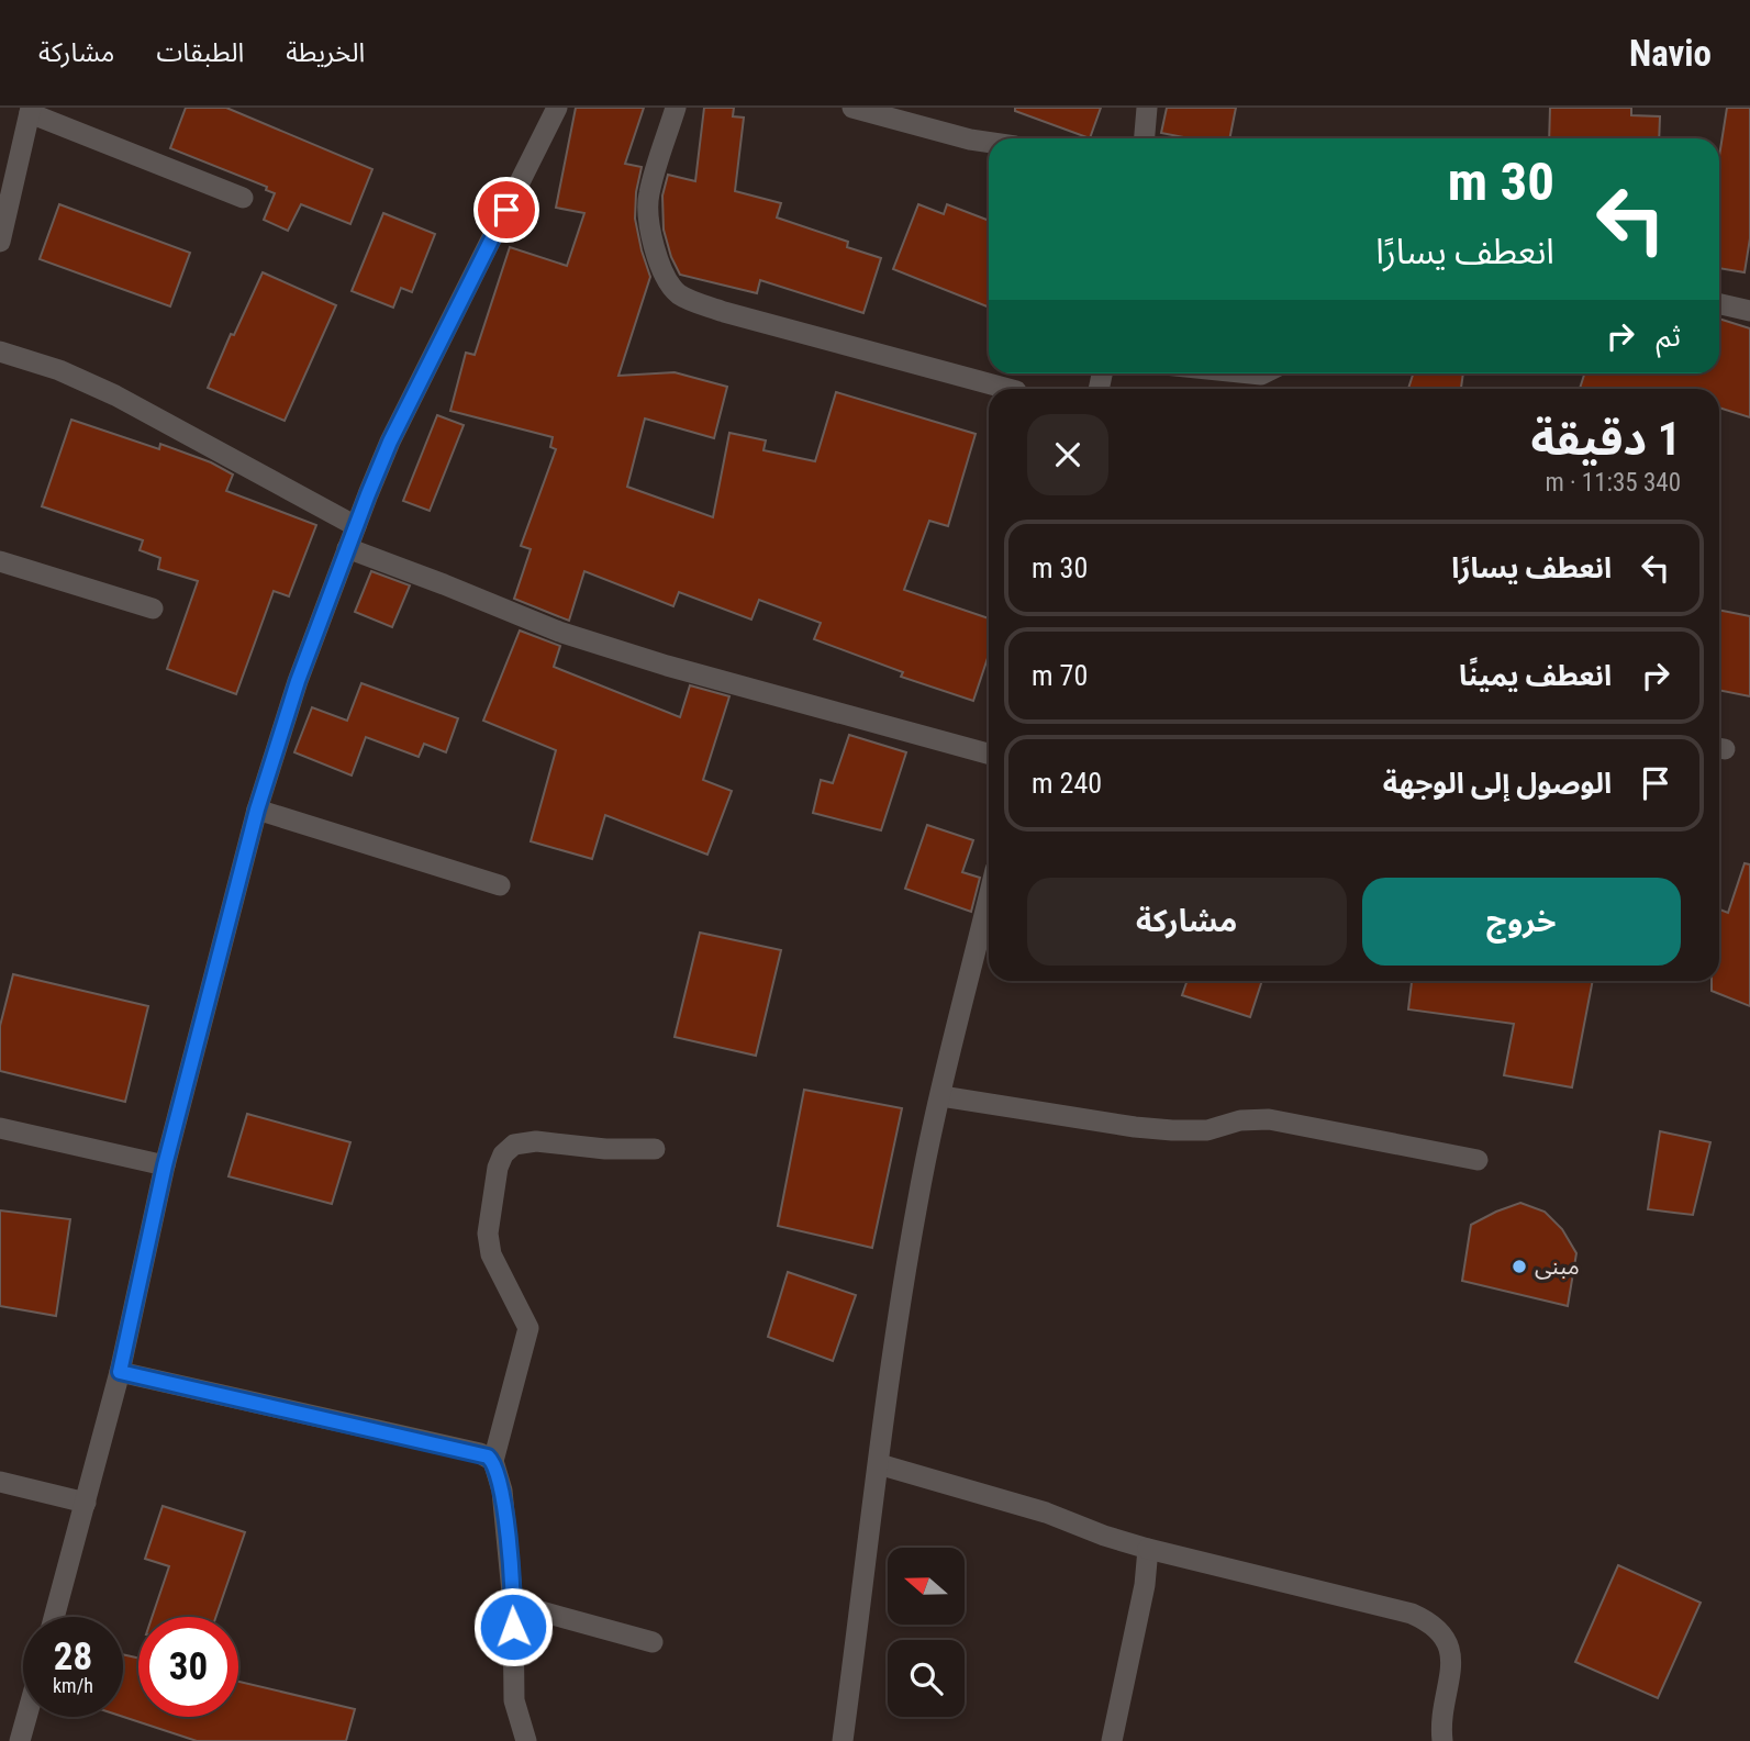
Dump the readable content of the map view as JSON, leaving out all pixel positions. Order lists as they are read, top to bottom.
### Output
{
  "places": ["مبنى"],
  "north": "left",
  "page": {
    "header": "Navio",
    "nav": ["الخريطة", "الطبقات", "مشاركة"],
    "turn": ["30 m", "انعطف يسارًا"],
    "then": "ثم",
    "heading": ["1 دقيقة", "340 m · 11:35"],
    "list": [
      {
        "name": "انعطف يسارًا",
        "value": "30 m"
      },
      {
        "name": "انعطف يمينًا",
        "value": "70 m"
      },
      {
        "name": "الوصول إلى الوجهة",
        "value": "240 m"
      }
    ],
    "buttons": ["خروج", "مشاركة"],
    "speed": "28 km/h",
    "limit": "30"
  }
}
